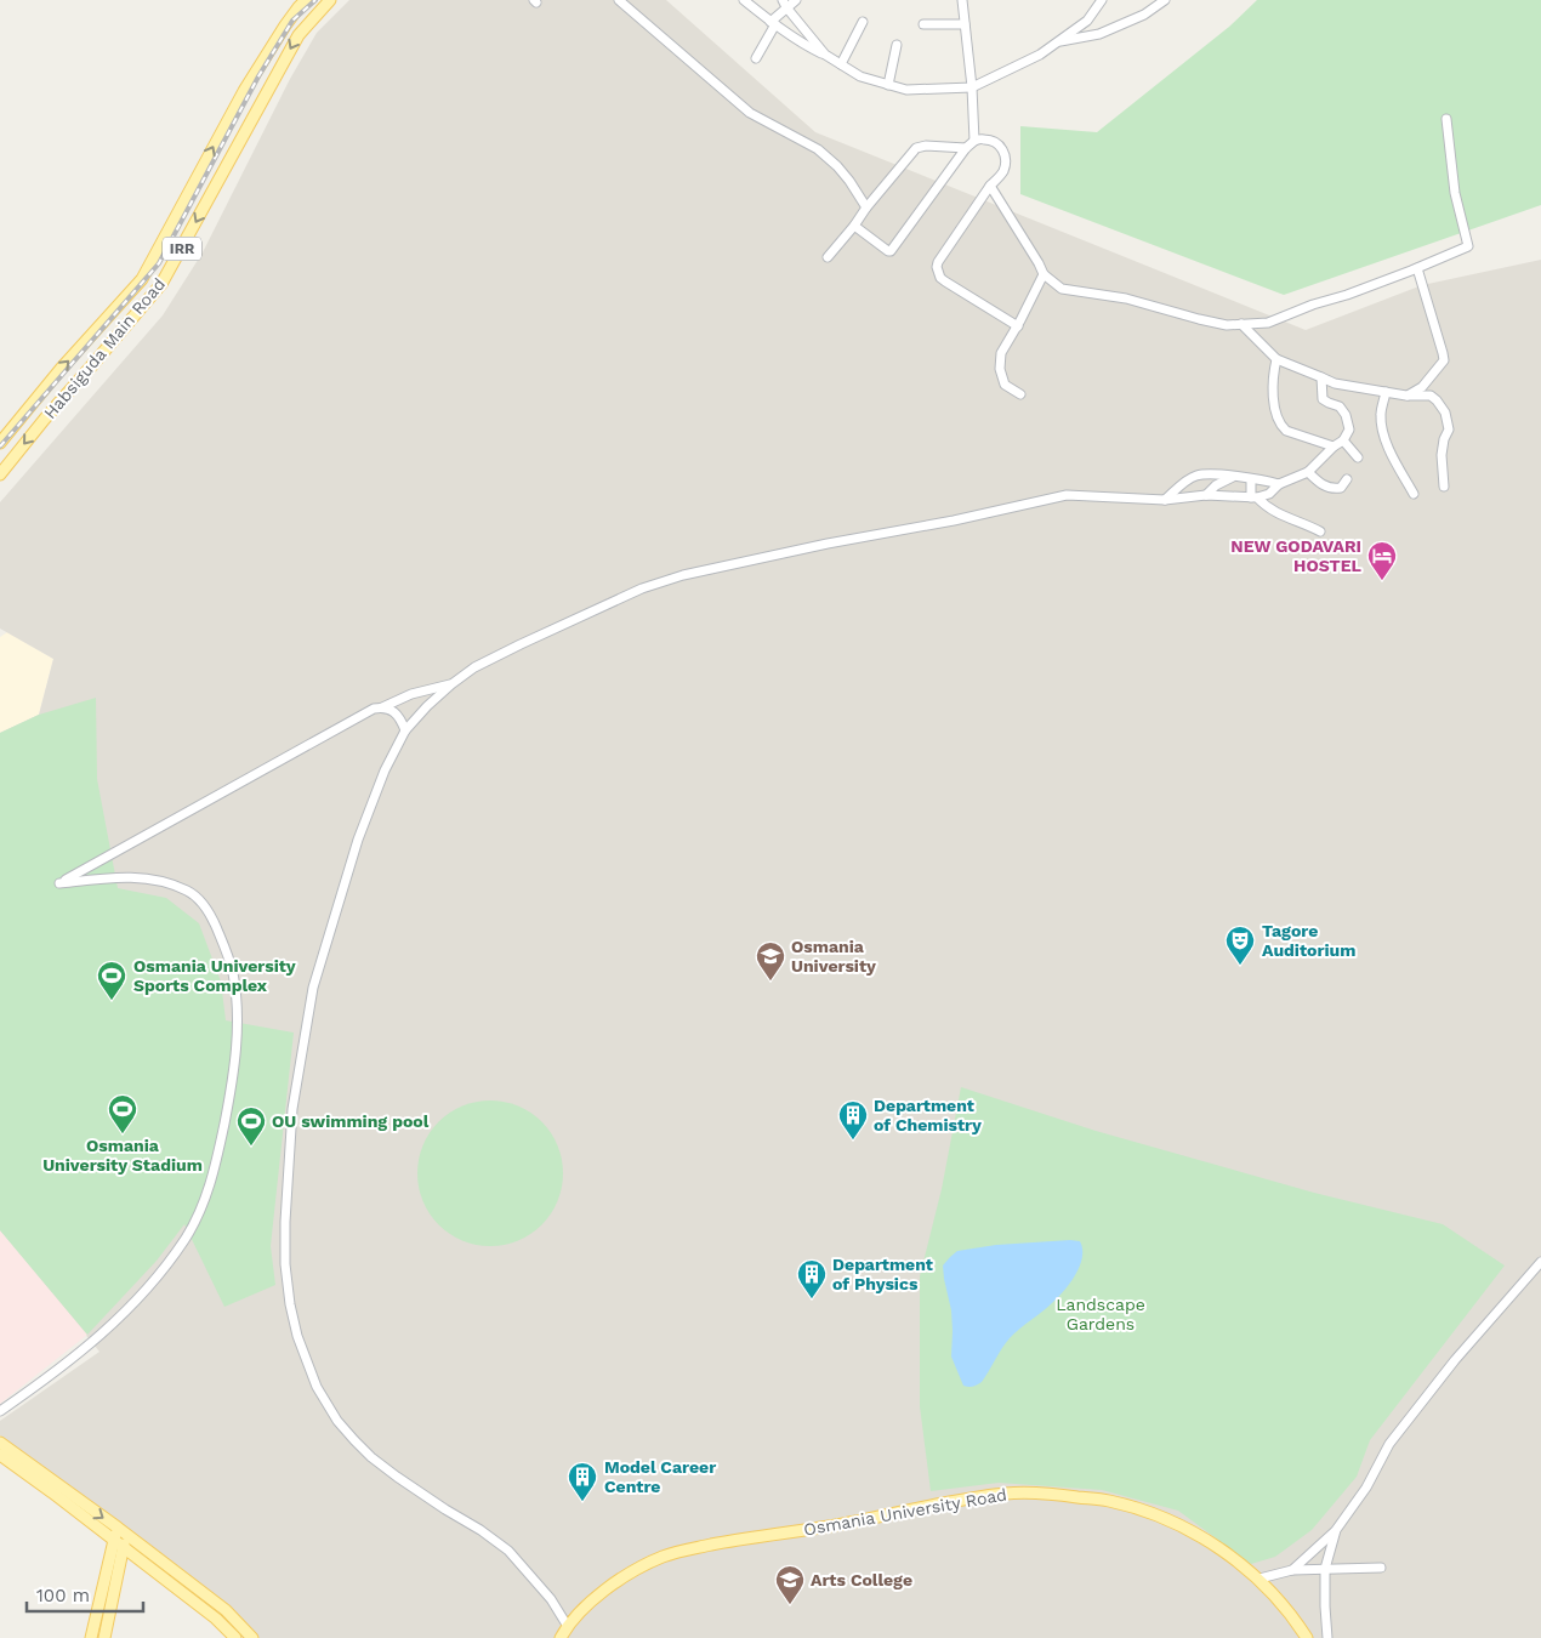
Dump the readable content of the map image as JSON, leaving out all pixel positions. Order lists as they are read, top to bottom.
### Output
{
  "streets": {
    "main road": ["IRR", "Habsiguda Main Road", "Osmania University Road"]
  },
  "parks": ["Landscape Gardens"],
  "places": {
    "hotel": ["NEW GODAVARI HOSTEL"],
    "theatre": ["Tagore Auditorium"],
    "school or university": ["Osmania University", "Arts College"],
    "sports": ["Osmania University Sports Complex", "Osmania University Stadium", "OU swimming pool"],
    "building": ["Department of Chemistry", "Department of Physics", "Model Career Centre"]
  },
  "scale_bar": "100 m"
}
